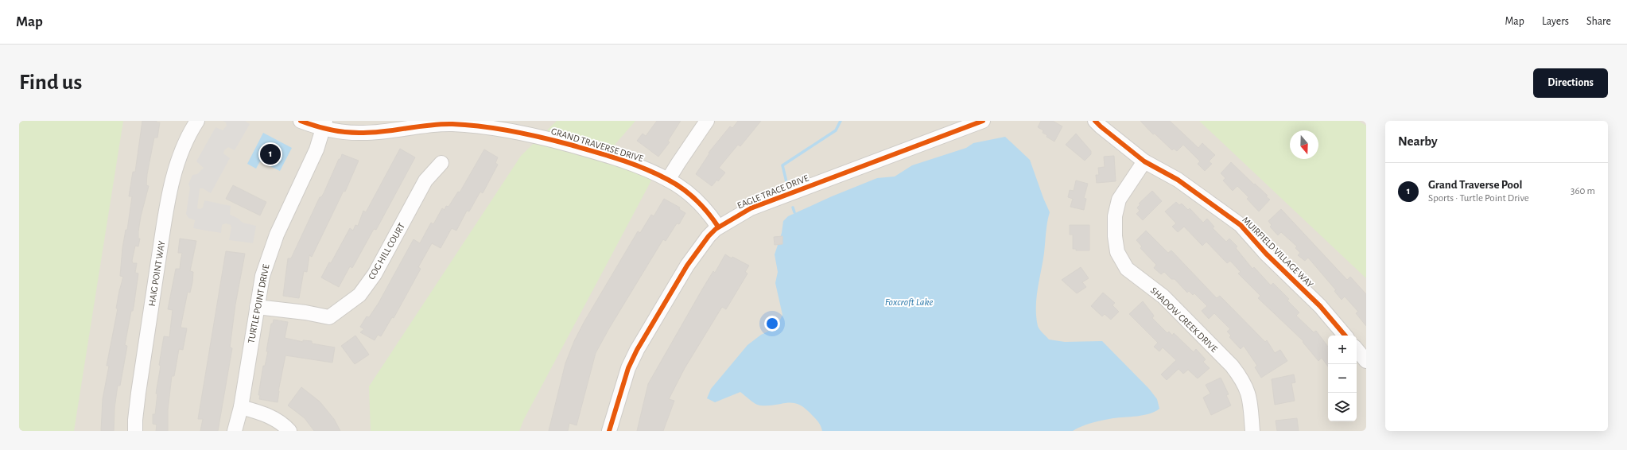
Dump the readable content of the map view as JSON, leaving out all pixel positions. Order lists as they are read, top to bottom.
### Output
{
  "streets": {
    "street": [
      "GRAND TRAVERSE DRIVE",
      "EAGLE TRACE DRIVE",
      "COG HILL COURT",
      "MUIRFIELD VILLAGE WAY",
      "HAIG POINT WAY",
      "TURTLE POINT DRIVE",
      "SHADOW CREEK DRIVE"
    ]
  },
  "crossings": [
    ["GRAND TRAVERSE DRIVE", "EAGLE TRACE DRIVE"],
    ["GRAND TRAVERSE DRIVE", "TURTLE POINT DRIVE"],
    ["COG HILL COURT", "TURTLE POINT DRIVE"],
    ["MUIRFIELD VILLAGE WAY", "SHADOW CREEK DRIVE"]
  ],
  "water": ["Foxcroft Lake"],
  "north": "bottom",
  "page": {
    "header": "Map",
    "nav": ["Map", "Layers", "Share"],
    "buttons": "Directions",
    "title": "Find us",
    "heading": "Nearby",
    "pins": "1",
    "list": [
      {
        "mark": "1",
        "name": "Grand Traverse Pool",
        "note": "Sports · Turtle Point Drive",
        "value": "360 m"
      }
    ],
    "map_buttons": ["+", "−"]
  }
}
